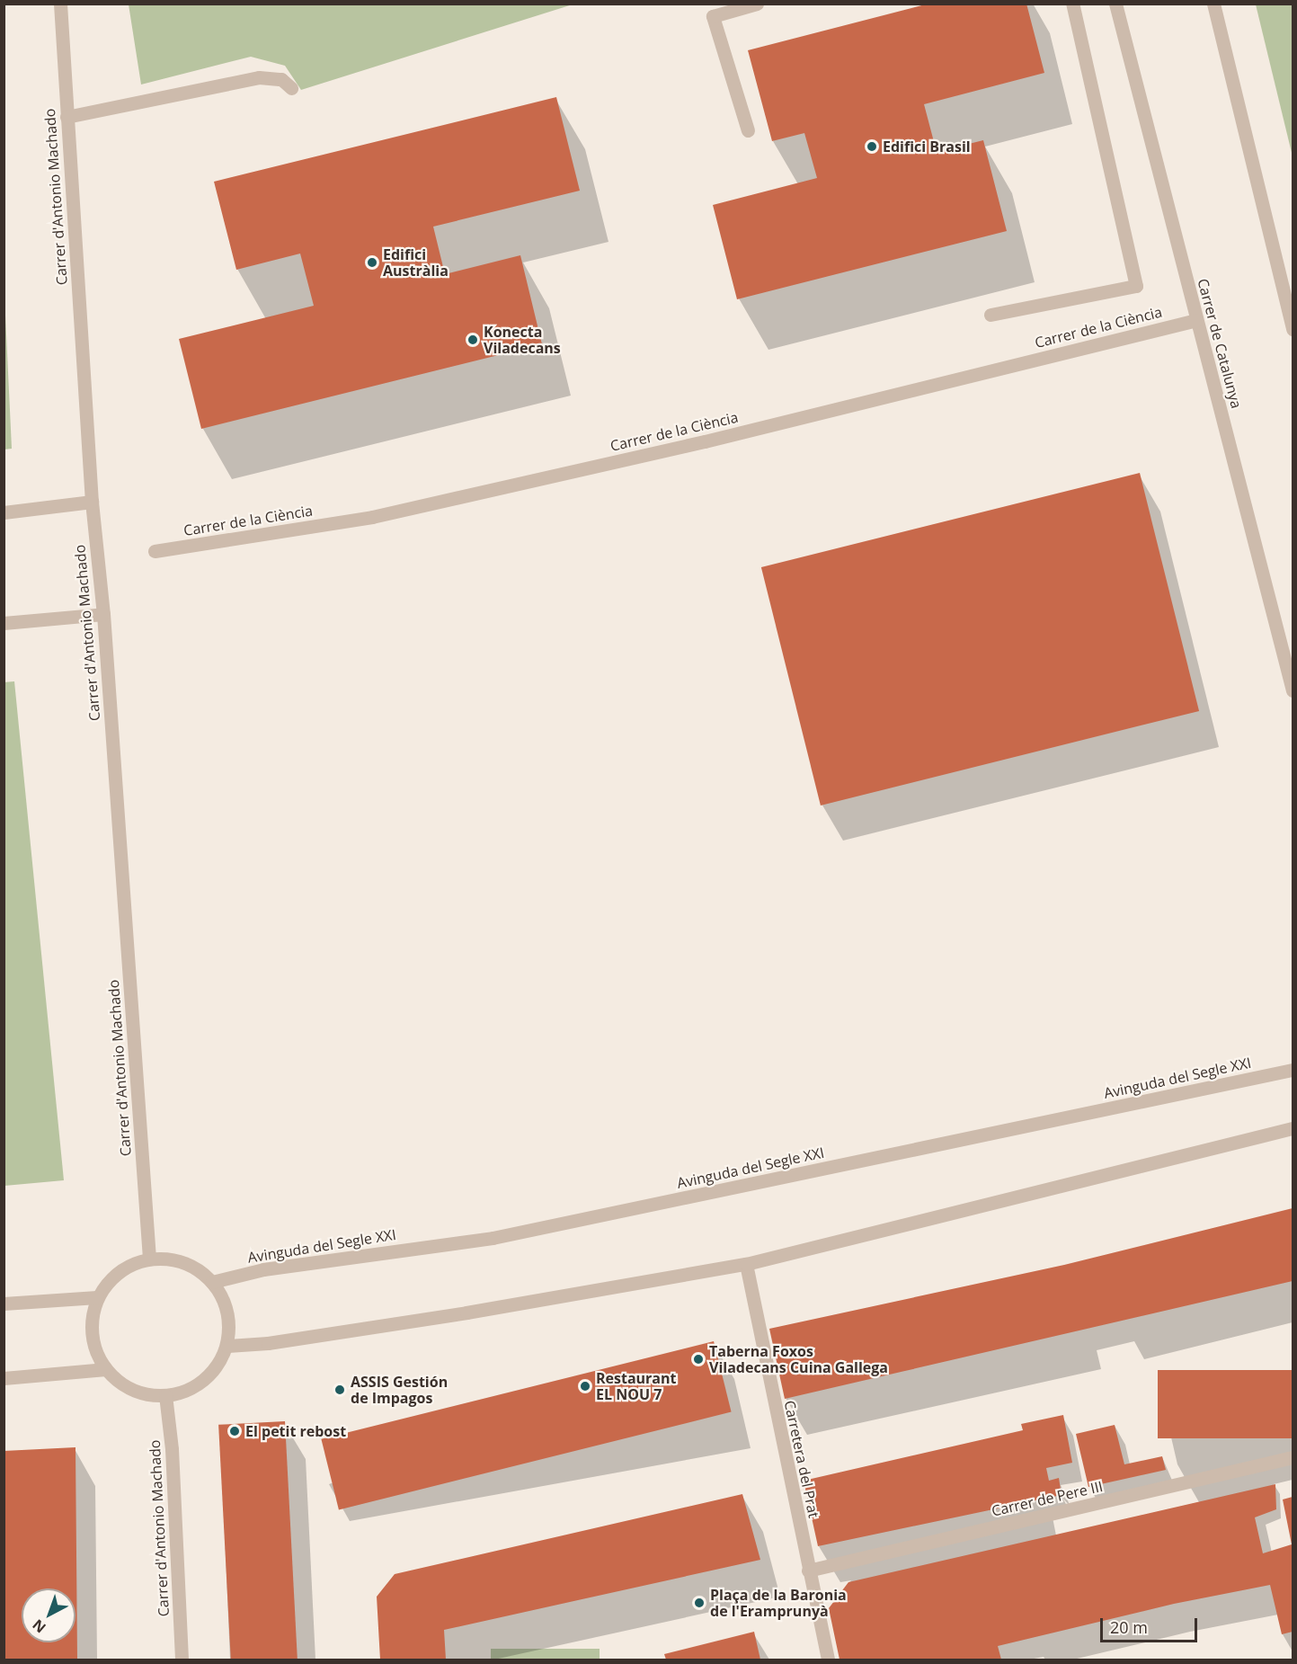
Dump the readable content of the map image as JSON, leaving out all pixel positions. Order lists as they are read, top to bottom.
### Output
{
  "streets": {
    "street": [
      "Carrer d'Antonio Machado",
      "Carrer de la Ciència",
      "Carrer de Catalunya",
      "Avinguda del Segle XXI",
      "Carretera del Prat",
      "Carrer de Pere III"
    ]
  },
  "crossings": [
    ["Carrer d'Antonio Machado", "Avinguda del Segle XXI"],
    ["Carrer de la Ciència", "Carrer de Catalunya"],
    ["Carretera del Prat", "Carrer de Pere III"]
  ],
  "places": [
    "Edifici Brasil",
    "Edifici Austràlia",
    "Konecta Viladecans",
    "Taberna Foxos Viladecans Cuina Gallega",
    "Restaurant EL NOU 7",
    "ASSIS Gestión de Impagos",
    "El petit rebost",
    "Plaça de la Baronia de l'Eramprunyà"
  ],
  "scale_bar": "20 m",
  "north": "bottom left"
}
